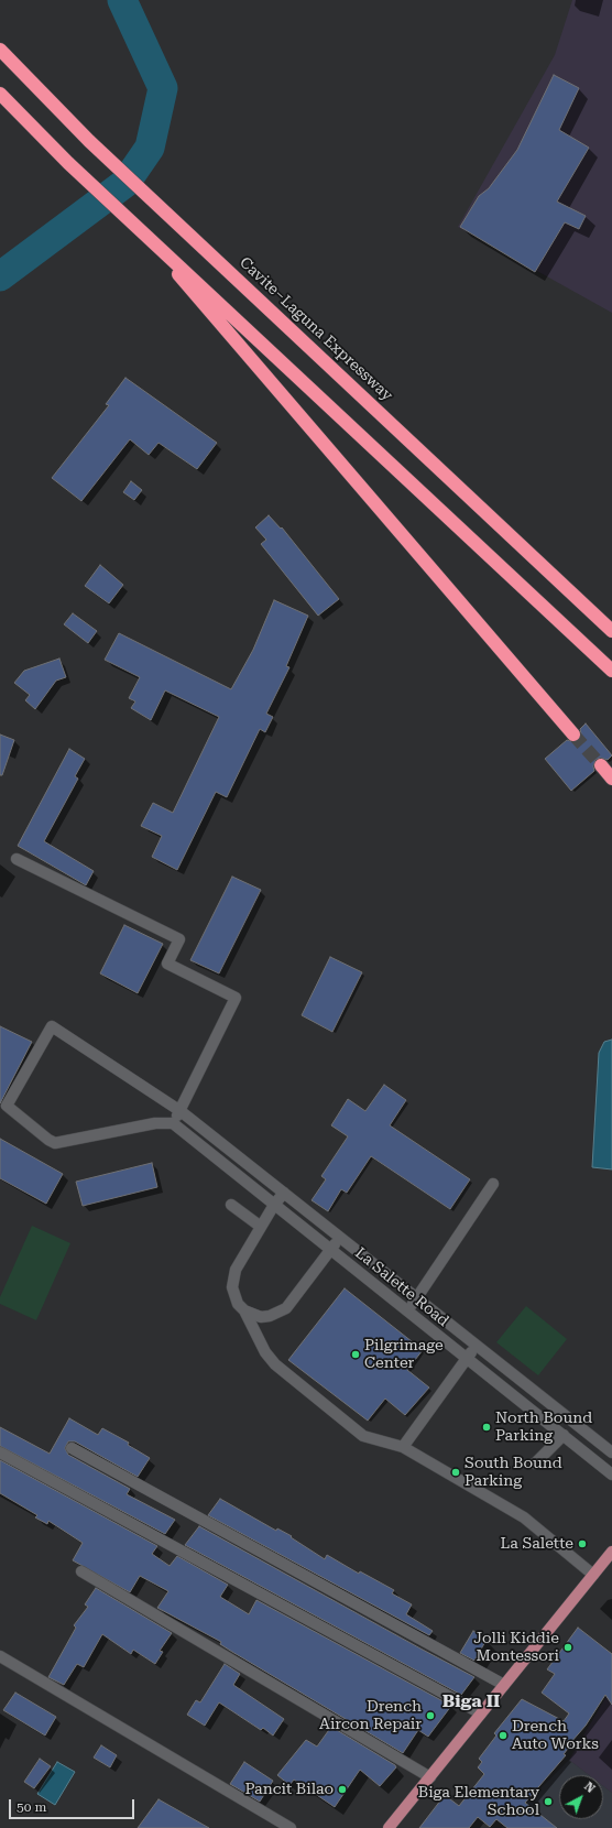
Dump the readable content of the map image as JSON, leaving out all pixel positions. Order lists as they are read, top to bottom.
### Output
{
  "streets": {
    "highway": ["Cavite–Laguna Expressway"],
    "street": ["La Salette Road"]
  },
  "districts": ["Biga II"],
  "places": [
    "Pilgrimage Center",
    "North Bound Parking",
    "South Bound Parking",
    "La Salette",
    "Jolli Kiddie Montessori",
    "Drench Aircon Repair",
    "Drench Auto Works",
    "Pancit Bilao",
    "Biga Elementary School"
  ],
  "scale_bar": "50 m",
  "north": "top right"
}
